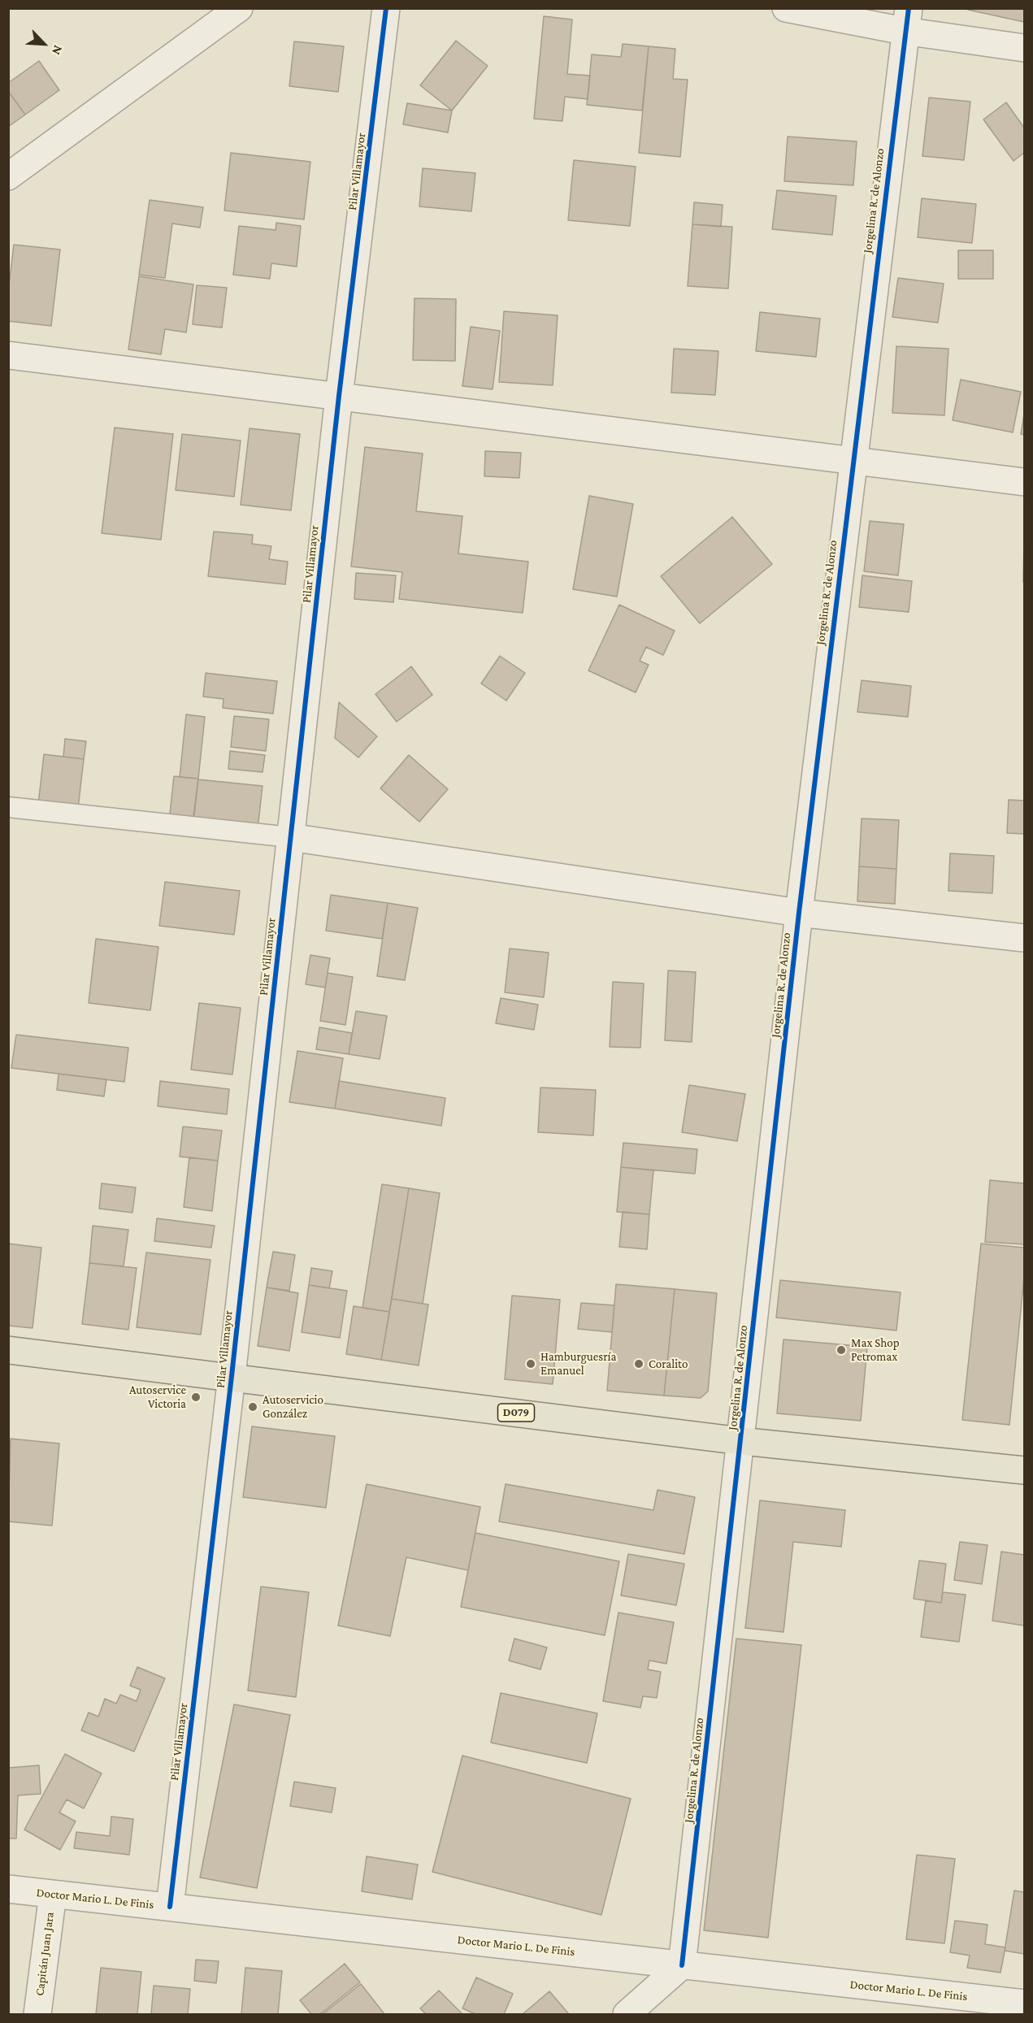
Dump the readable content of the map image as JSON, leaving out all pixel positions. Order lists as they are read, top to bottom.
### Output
{
  "streets": {
    "main road": ["D079"],
    "street": [
      "Pilar Villamayor",
      "Jorgelina R. de Alonzo",
      "Doctor Mario L. De Finis",
      "Capitán Juan Jara"
    ]
  },
  "crossings": [
    ["Pilar Villamayor", "D079"],
    ["Pilar Villamayor", "Doctor Mario L. De Finis"],
    ["Jorgelina R. de Alonzo", "D079"],
    ["Jorgelina R. de Alonzo", "Doctor Mario L. De Finis"],
    ["Doctor Mario L. De Finis", "Capitán Juan Jara"]
  ],
  "places": [
    "Max Shop Petromax",
    "Hamburguesría Emanuel",
    "Coralito",
    "Autoservice Victoria",
    "Autoservicio González"
  ],
  "north": "bottom right"
}
